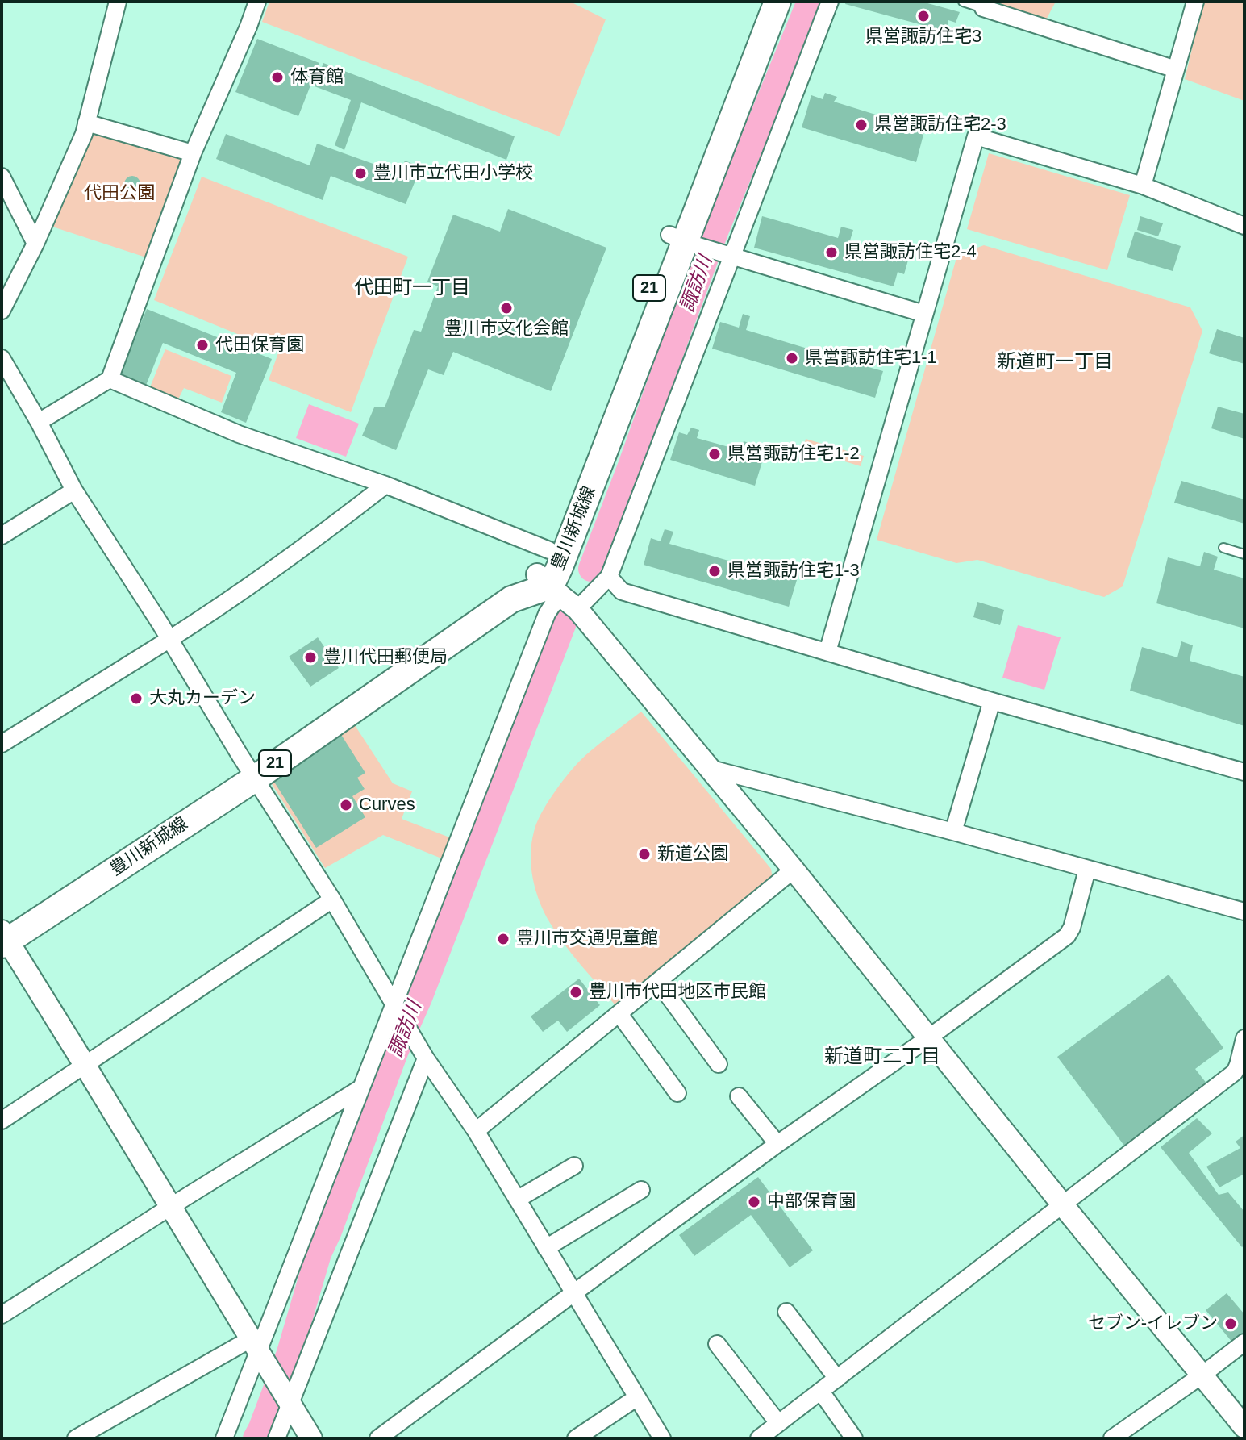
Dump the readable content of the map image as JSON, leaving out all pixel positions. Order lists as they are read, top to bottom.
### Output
{
  "streets": {
    "main road": ["21", "豊川新城線"]
  },
  "districts": ["代田町一丁目", "新道町一丁目", "新道町二丁目"],
  "water": ["諏訪川"],
  "parks": ["代田公園"],
  "places": [
    "県営諏訪住宅3",
    "体育館",
    "県営諏訪住宅2-3",
    "豊川市立代田小学校",
    "県営諏訪住宅2-4",
    "豊川市文化会館",
    "代田保育園",
    "県営諏訪住宅1-1",
    "県営諏訪住宅1-2",
    "県営諏訪住宅1-3",
    "豊川代田郵便局",
    "大丸カーデン",
    "Curves",
    "新道公園",
    "豊川市交通児童館",
    "豊川市代田地区市民館",
    "中部保育園",
    "セブン-イレブン"
  ]
}
